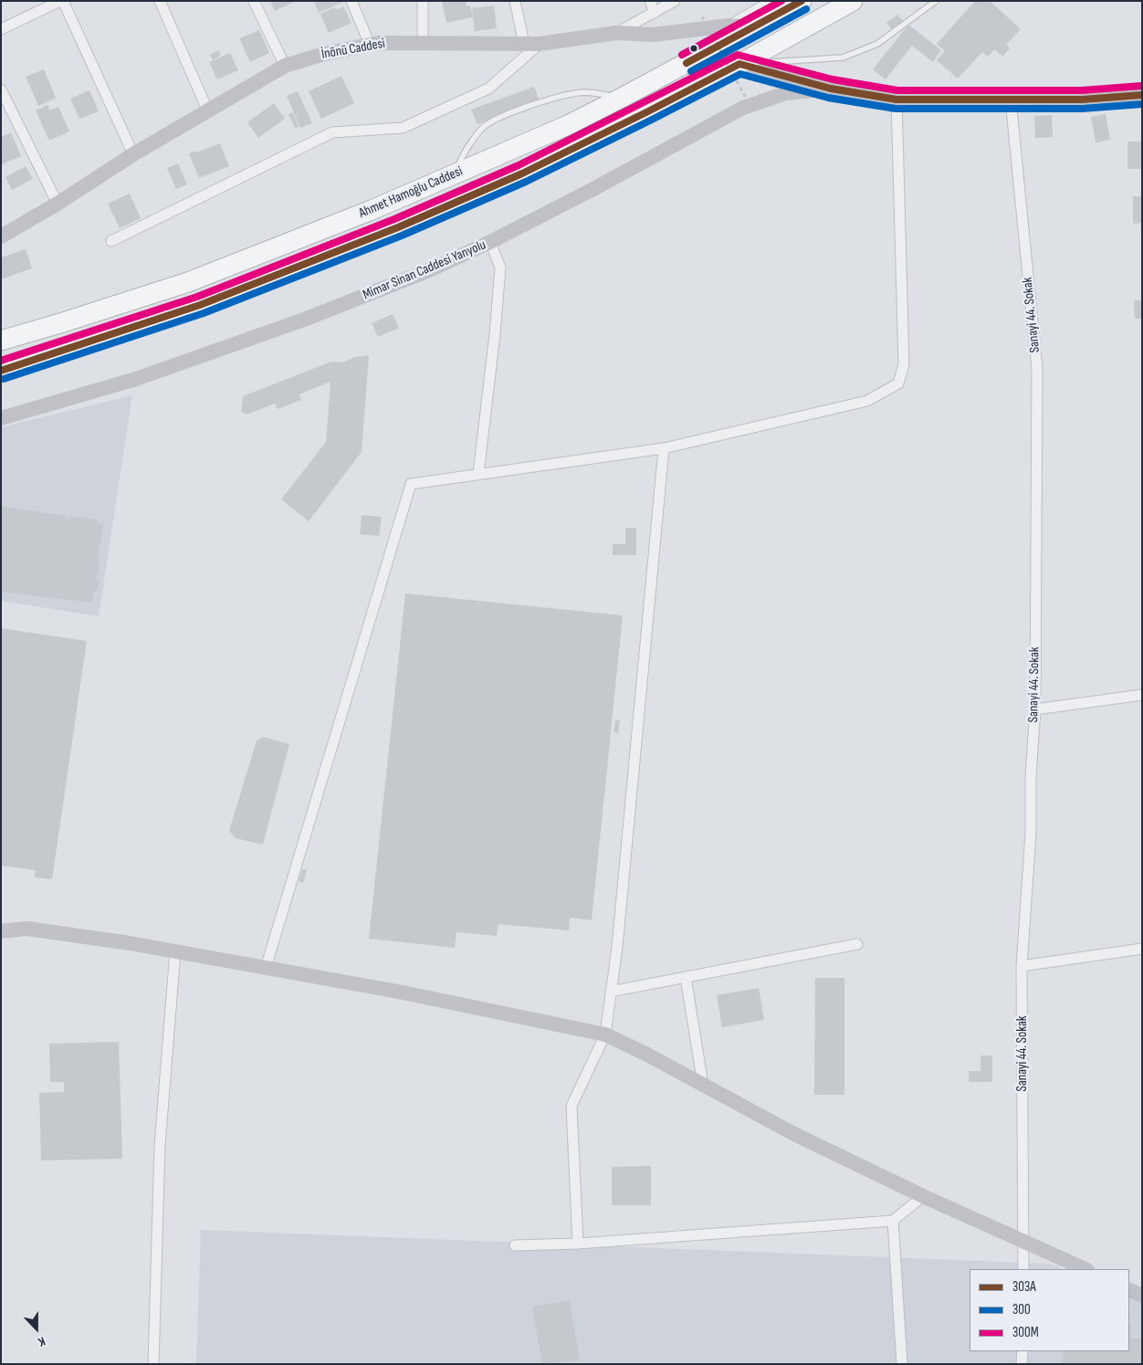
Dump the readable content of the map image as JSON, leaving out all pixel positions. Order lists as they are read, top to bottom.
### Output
{
  "streets": {
    "highway": ["Ahmet Hamoğlu Caddesi"],
    "main road": ["İnönü Caddesi", "Mimar Sinan Caddesi Yanyolu"],
    "street": ["Sanayi 44. Sokak"]
  },
  "crossings": [
    ["İnönü Caddesi", "Ahmet Hamoğlu Caddesi"]
  ],
  "lines": ["transit line 303A", "transit line 300M", "transit line 300"],
  "legend": ["303A", "300", "300M"],
  "north": "bottom"
}
